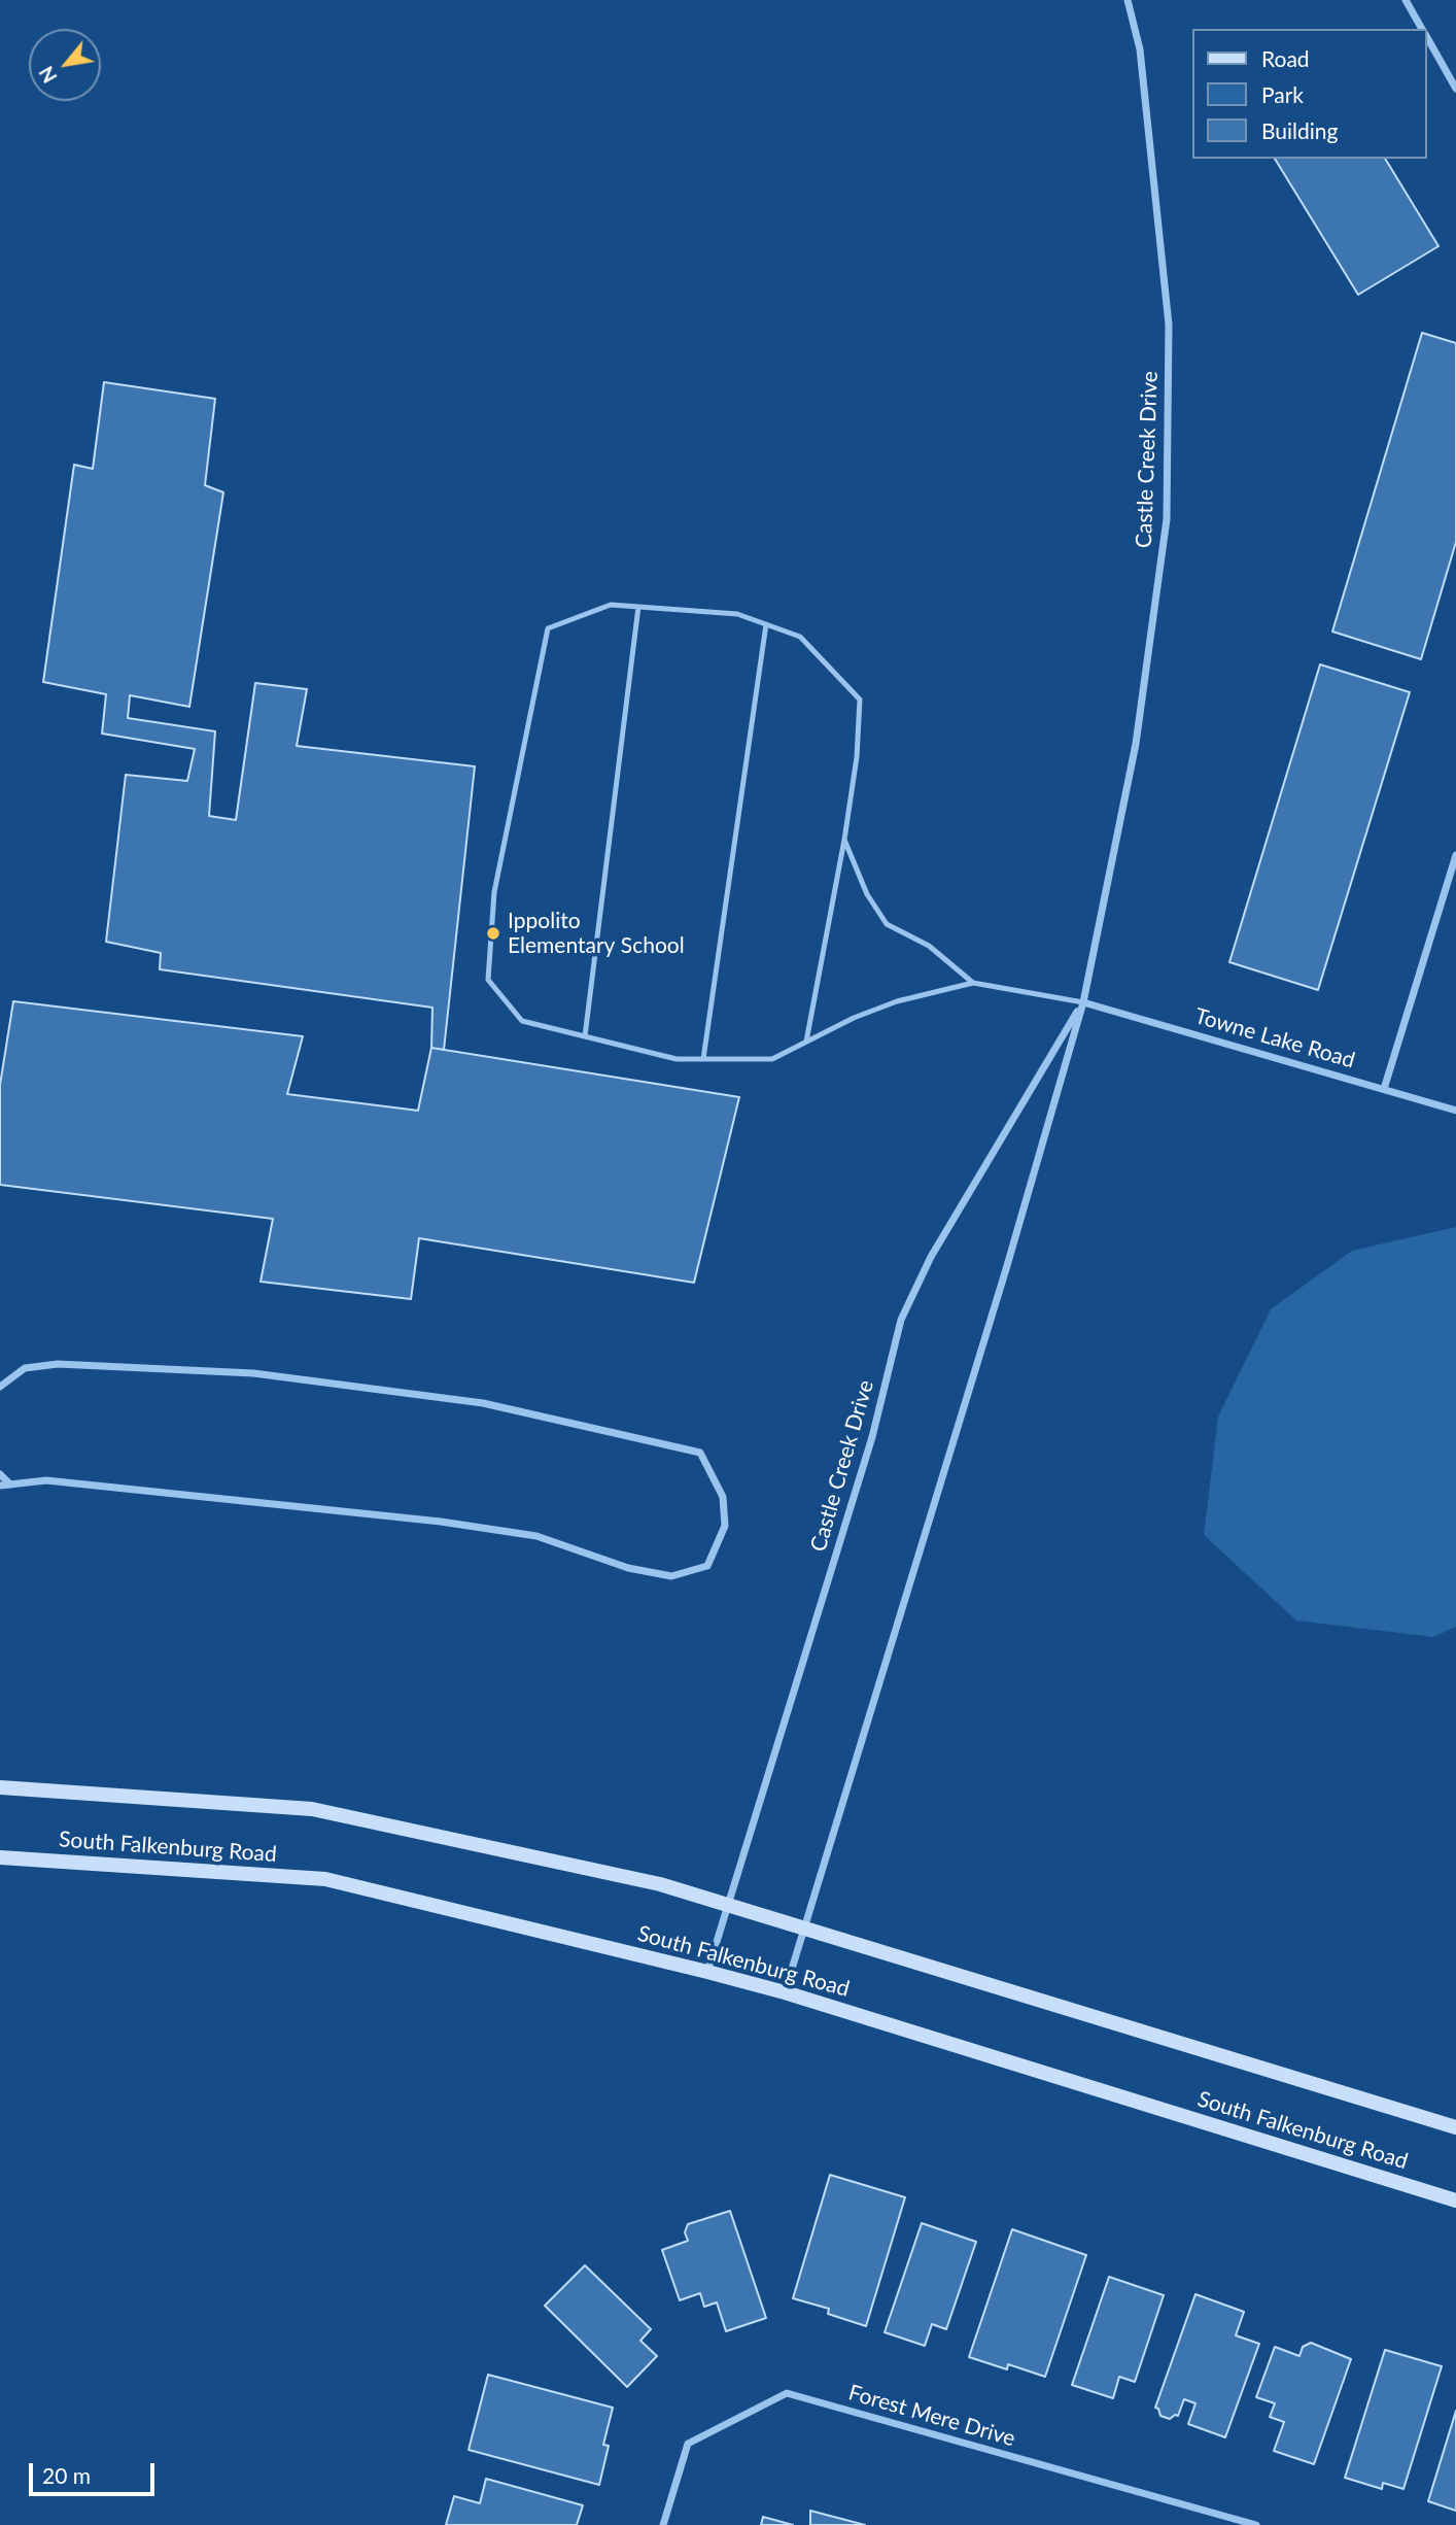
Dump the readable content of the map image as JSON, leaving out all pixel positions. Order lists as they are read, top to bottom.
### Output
{
  "streets": {
    "street": [
      "Castle Creek Drive",
      "Towne Lake Road",
      "South Falkenburg Road",
      "Forest Mere Drive"
    ]
  },
  "crossings": [
    ["Castle Creek Drive", "Towne Lake Road"],
    ["Castle Creek Drive", "South Falkenburg Road"]
  ],
  "places": ["Ippolito Elementary School"],
  "legend": ["Road", "Park", "Building"],
  "scale_bar": "20 m",
  "north": "bottom left"
}
